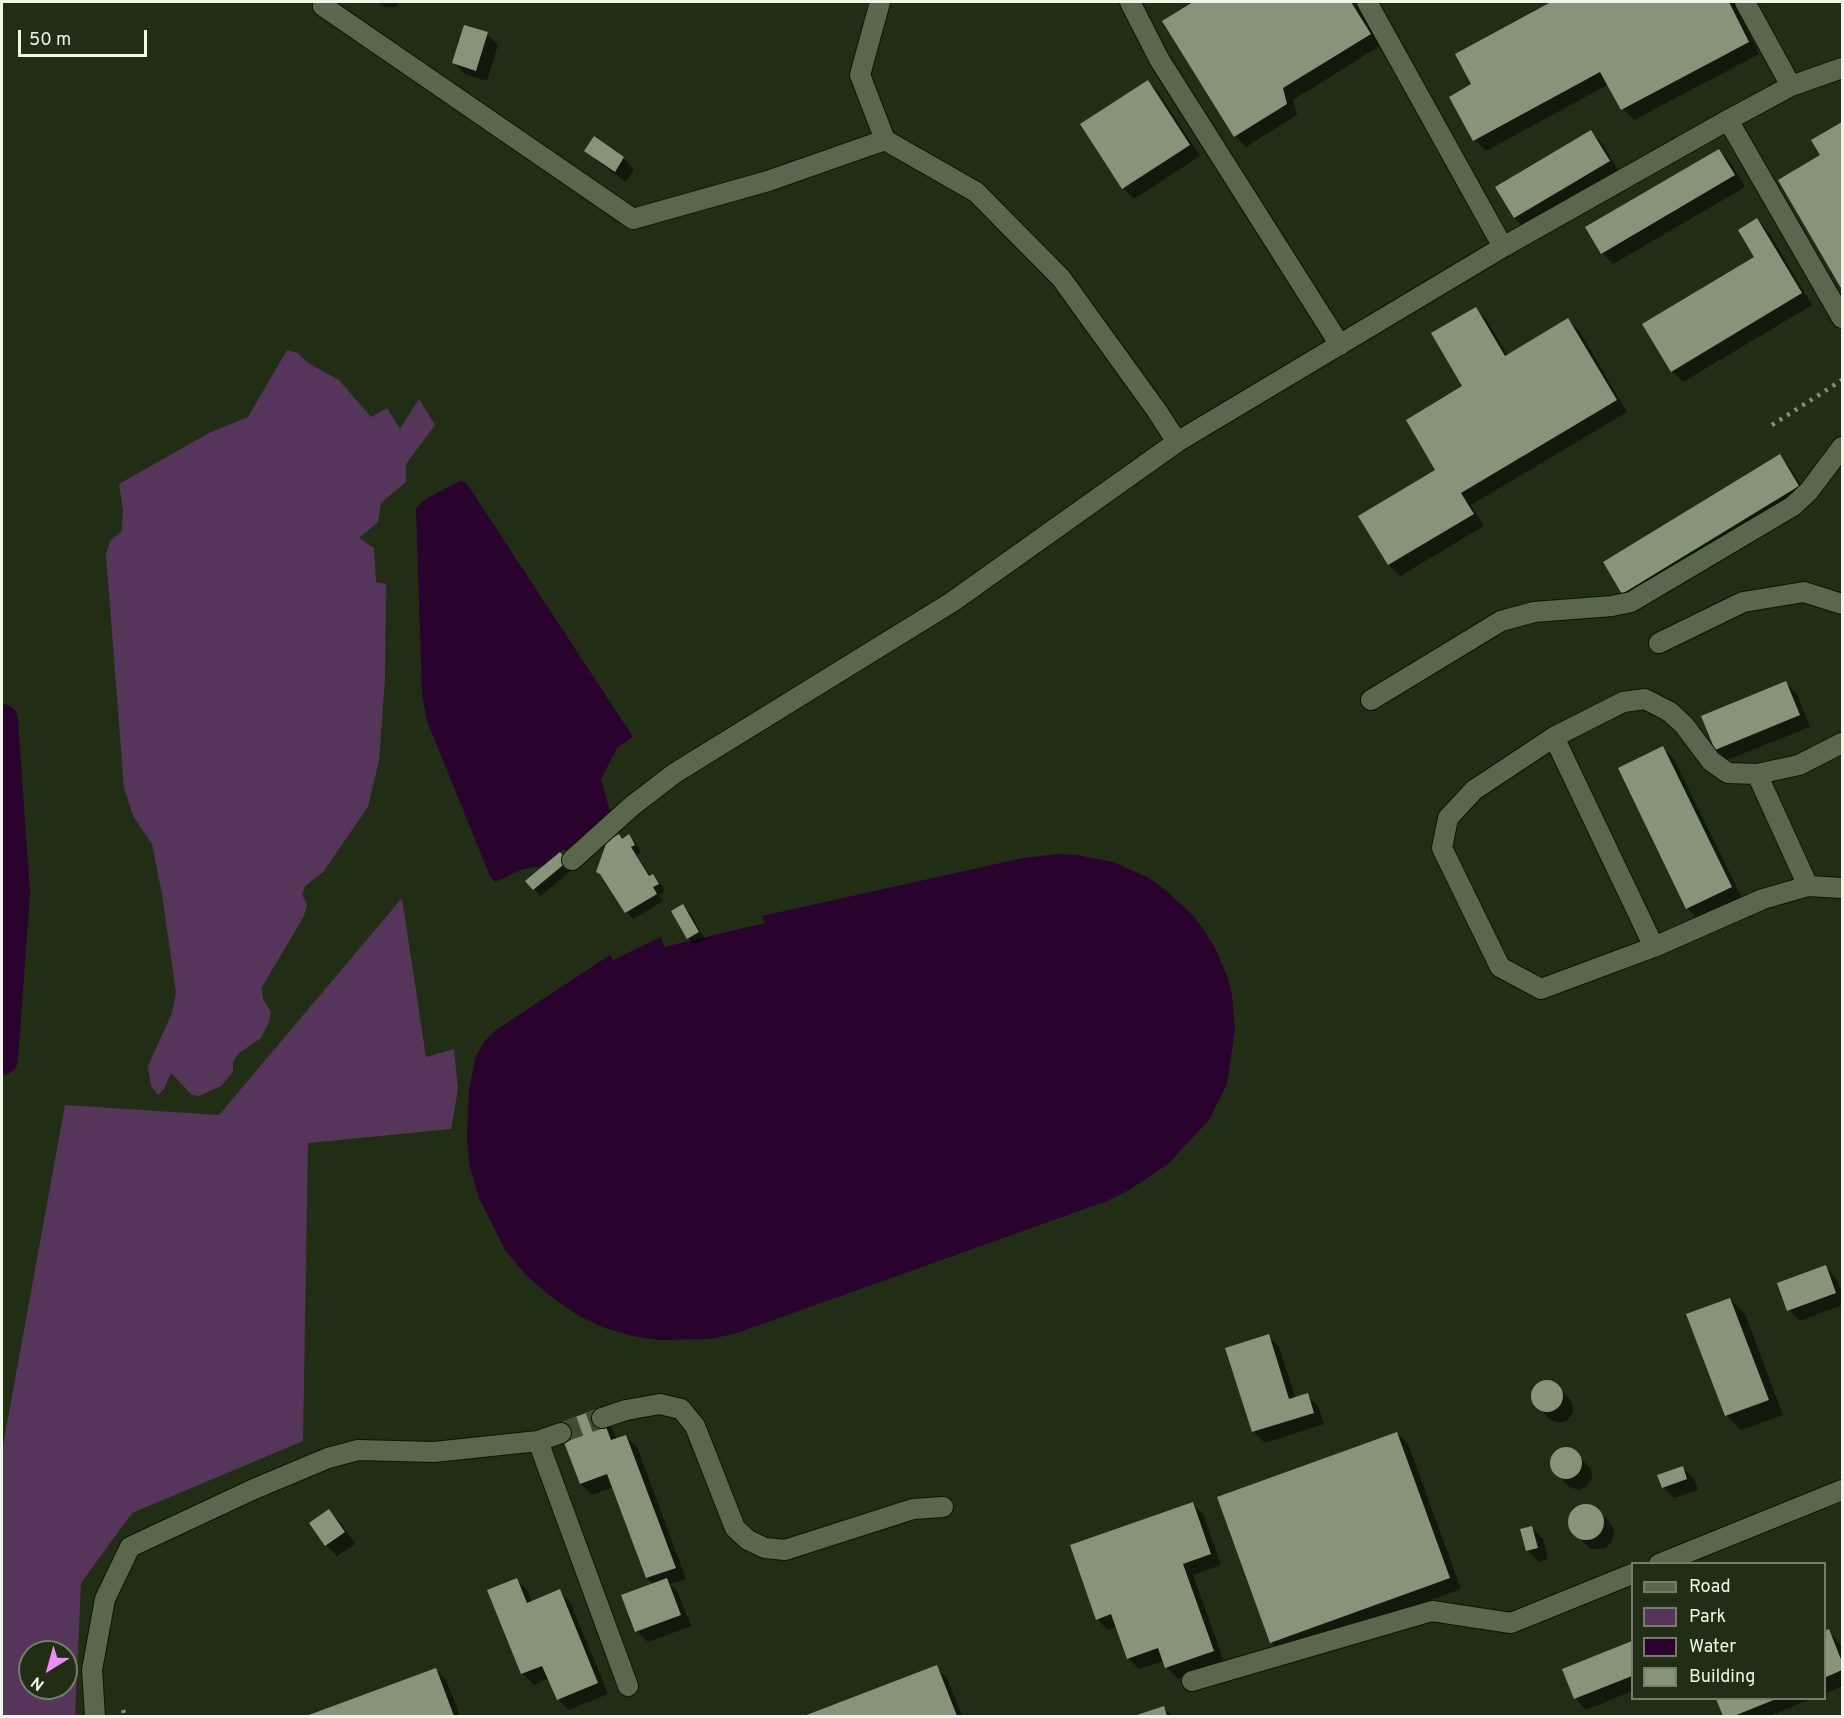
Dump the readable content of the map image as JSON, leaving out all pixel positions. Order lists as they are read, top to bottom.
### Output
{
  "legend": [
    "Road",
    "Park",
    "Water",
    "Building"
  ],
  "scale_bar": "50 m",
  "north": "bottom left"
}
